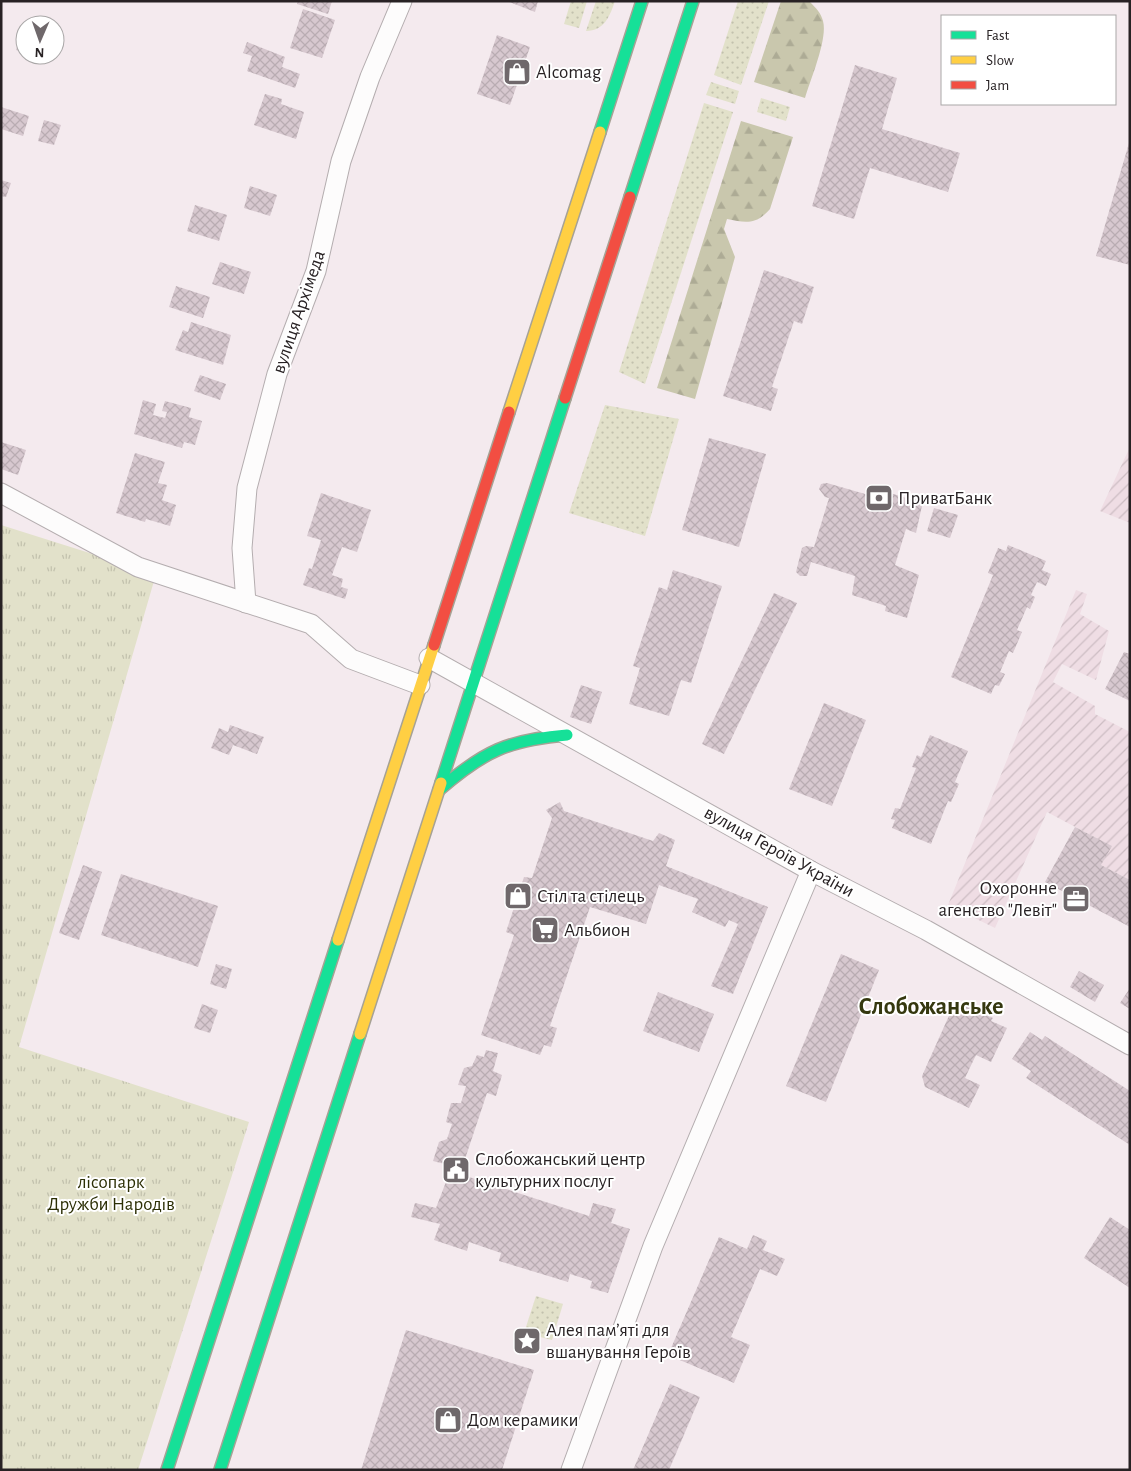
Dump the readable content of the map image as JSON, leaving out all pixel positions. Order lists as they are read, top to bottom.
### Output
{
  "streets": {
    "street": ["вулиця Архімеда", "вулиця Героїв України"]
  },
  "districts": ["Слобожанське"],
  "parks": ["лісопарк Дружби Народів"],
  "places": {
    "shop": ["Alcomag", "Стіл та стілець", "Дом керамики"],
    "bank": ["ПриватБанк"],
    "office": ["Охоронне агенство \"Левіт\""],
    "supermarket": ["Альбион"],
    "public building": ["Слобожанський центр культурних послуг"],
    "place": ["Алея пам’яті для вшанування Героїв"]
  },
  "legend": ["Fast", "Slow", "Jam"],
  "north": "bottom"
}
